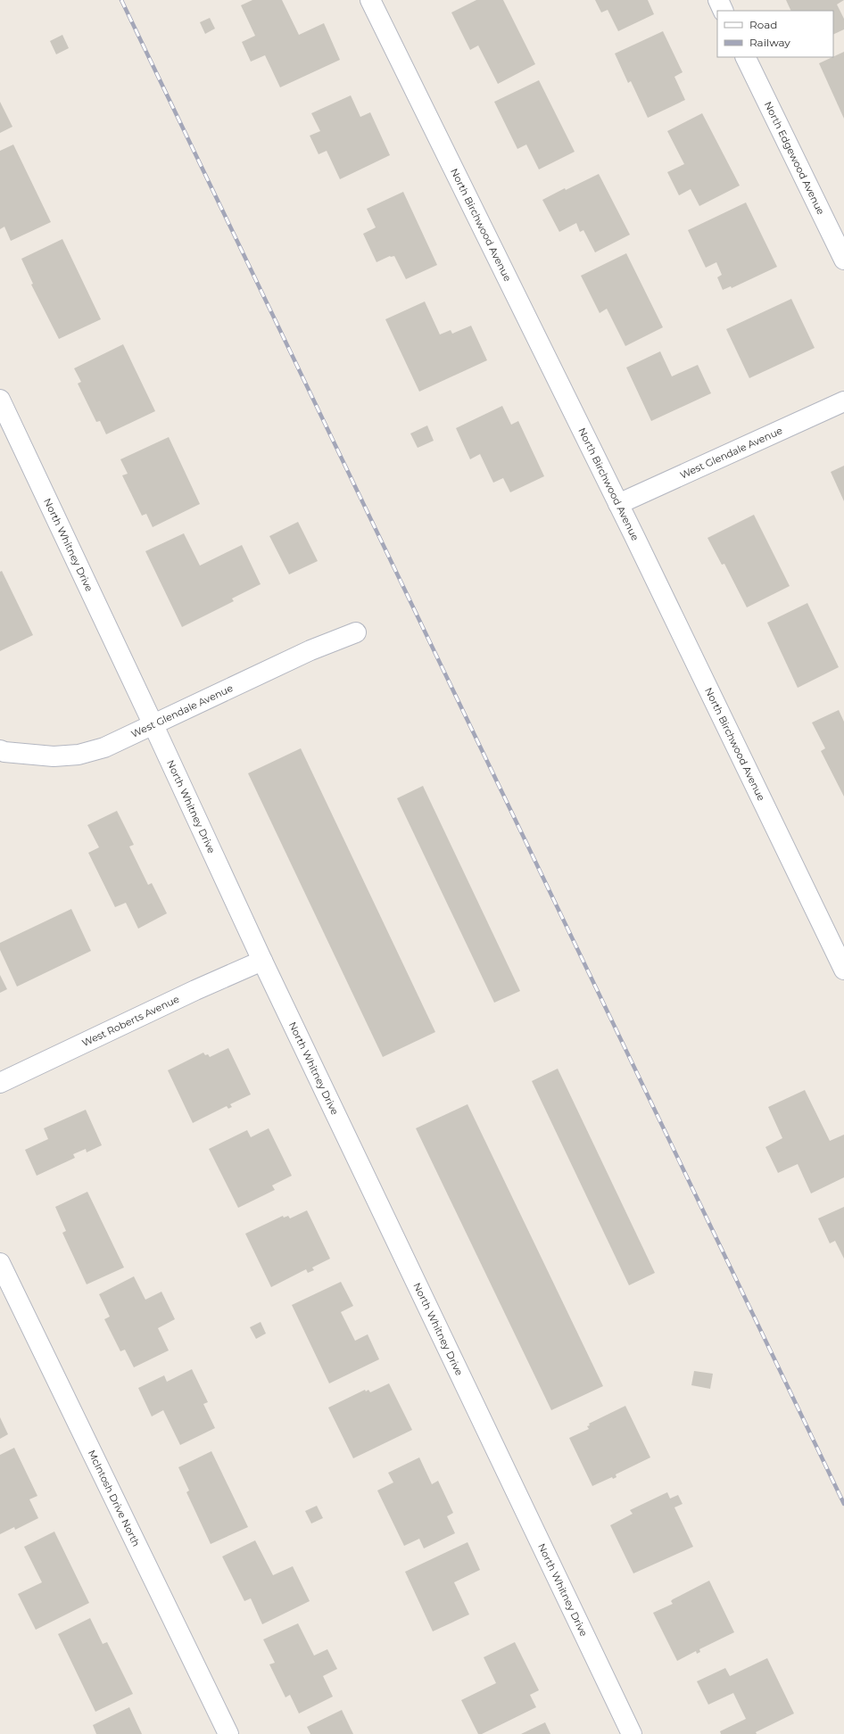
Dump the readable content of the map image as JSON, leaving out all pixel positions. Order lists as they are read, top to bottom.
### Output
{
  "streets": {
    "street": [
      "North Edgewood Avenue",
      "North Birchwood Avenue",
      "West Glendale Avenue",
      "North Whitney Drive",
      "West Roberts Avenue",
      "McIntosh Drive North"
    ]
  },
  "crossings": [
    ["North Birchwood Avenue", "West Glendale Avenue"],
    ["West Glendale Avenue", "North Whitney Drive"],
    ["North Whitney Drive", "West Roberts Avenue"]
  ],
  "legend": ["Road", "Railway"]
}
